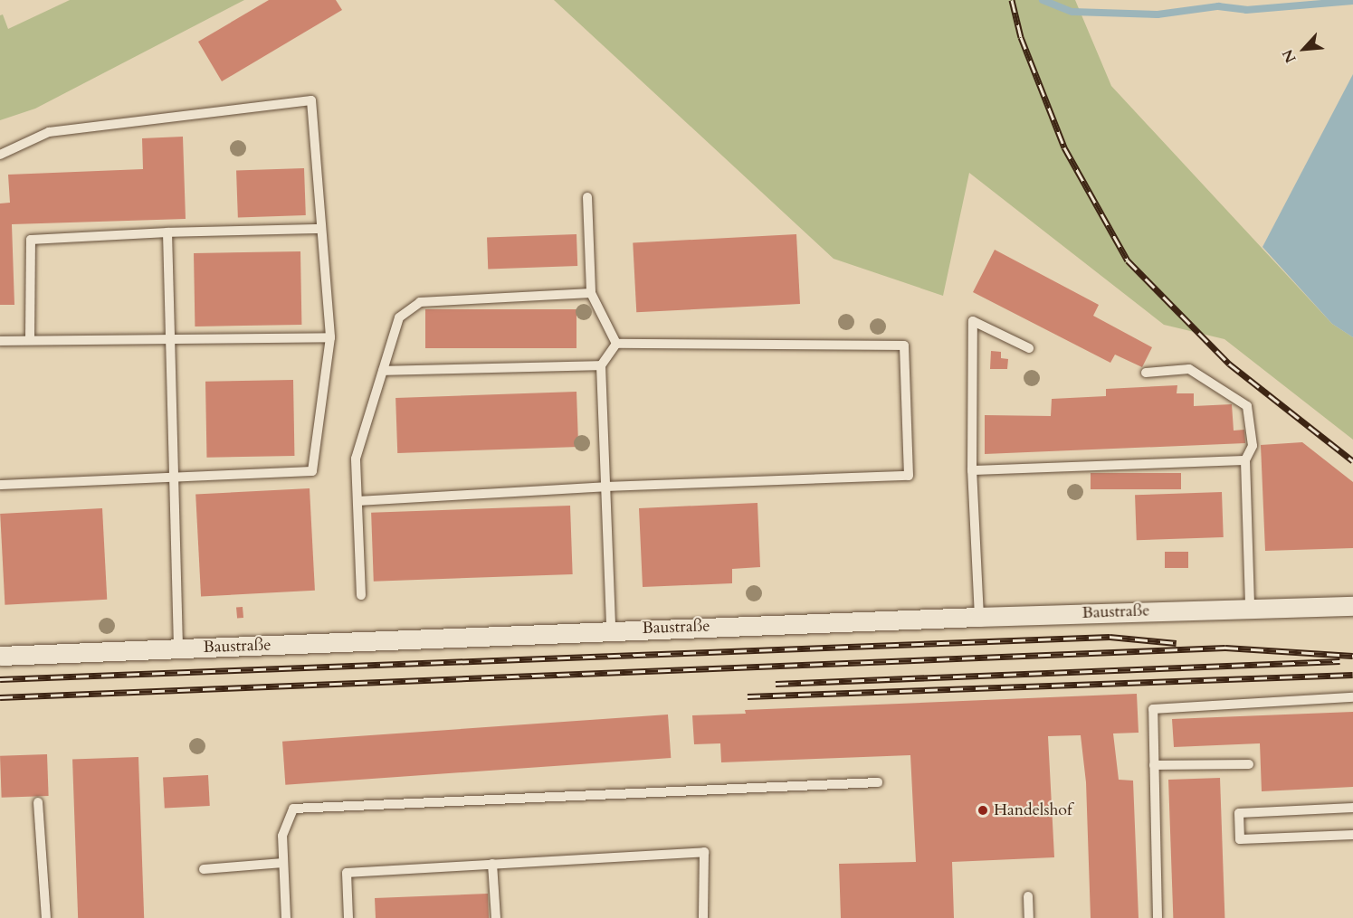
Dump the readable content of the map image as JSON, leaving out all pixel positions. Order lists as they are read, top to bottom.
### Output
{
  "streets": {
    "street": ["Baustraße"]
  },
  "places": ["Handelshof"],
  "north": "bottom left"
}
